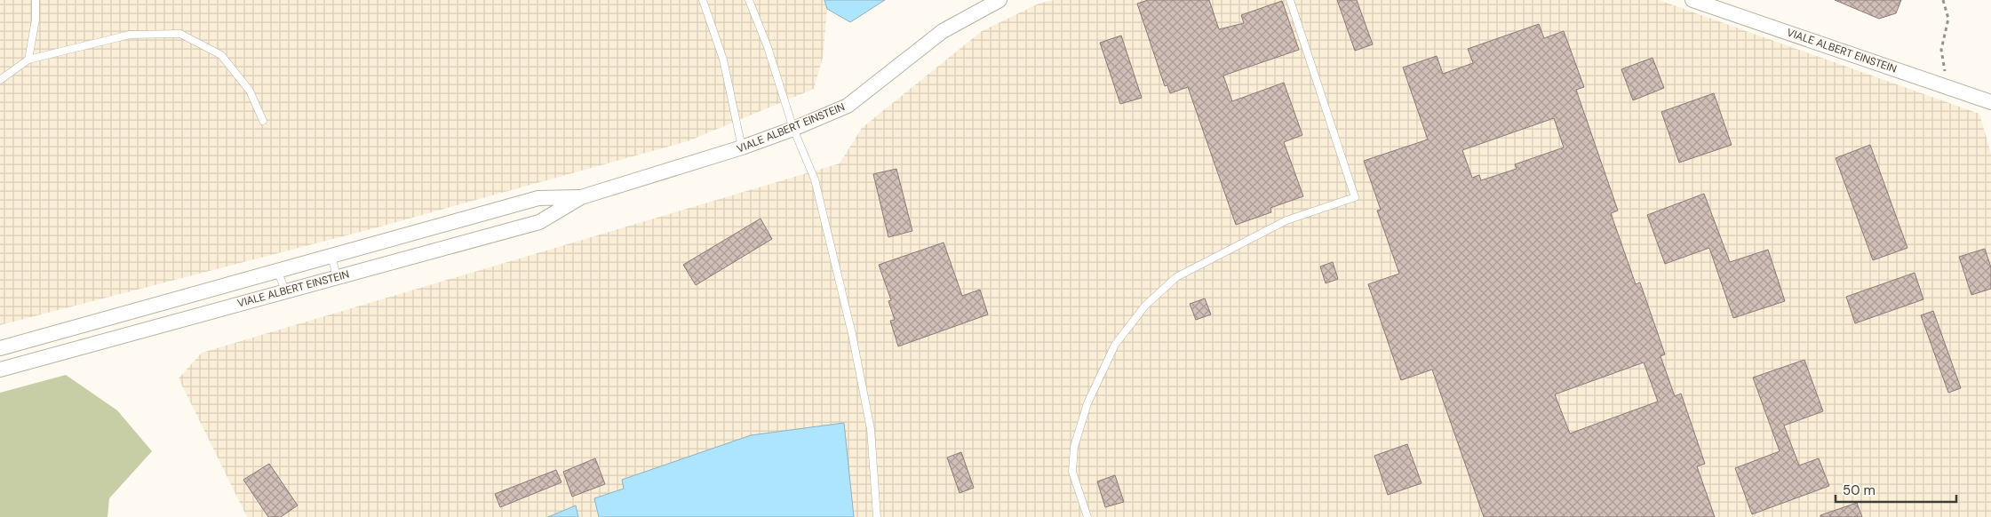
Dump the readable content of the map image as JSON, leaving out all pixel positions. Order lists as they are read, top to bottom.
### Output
{
  "streets": {
    "street": ["VIALE ALBERT EINSTEIN"]
  },
  "scale_bar": "50 m"
}
